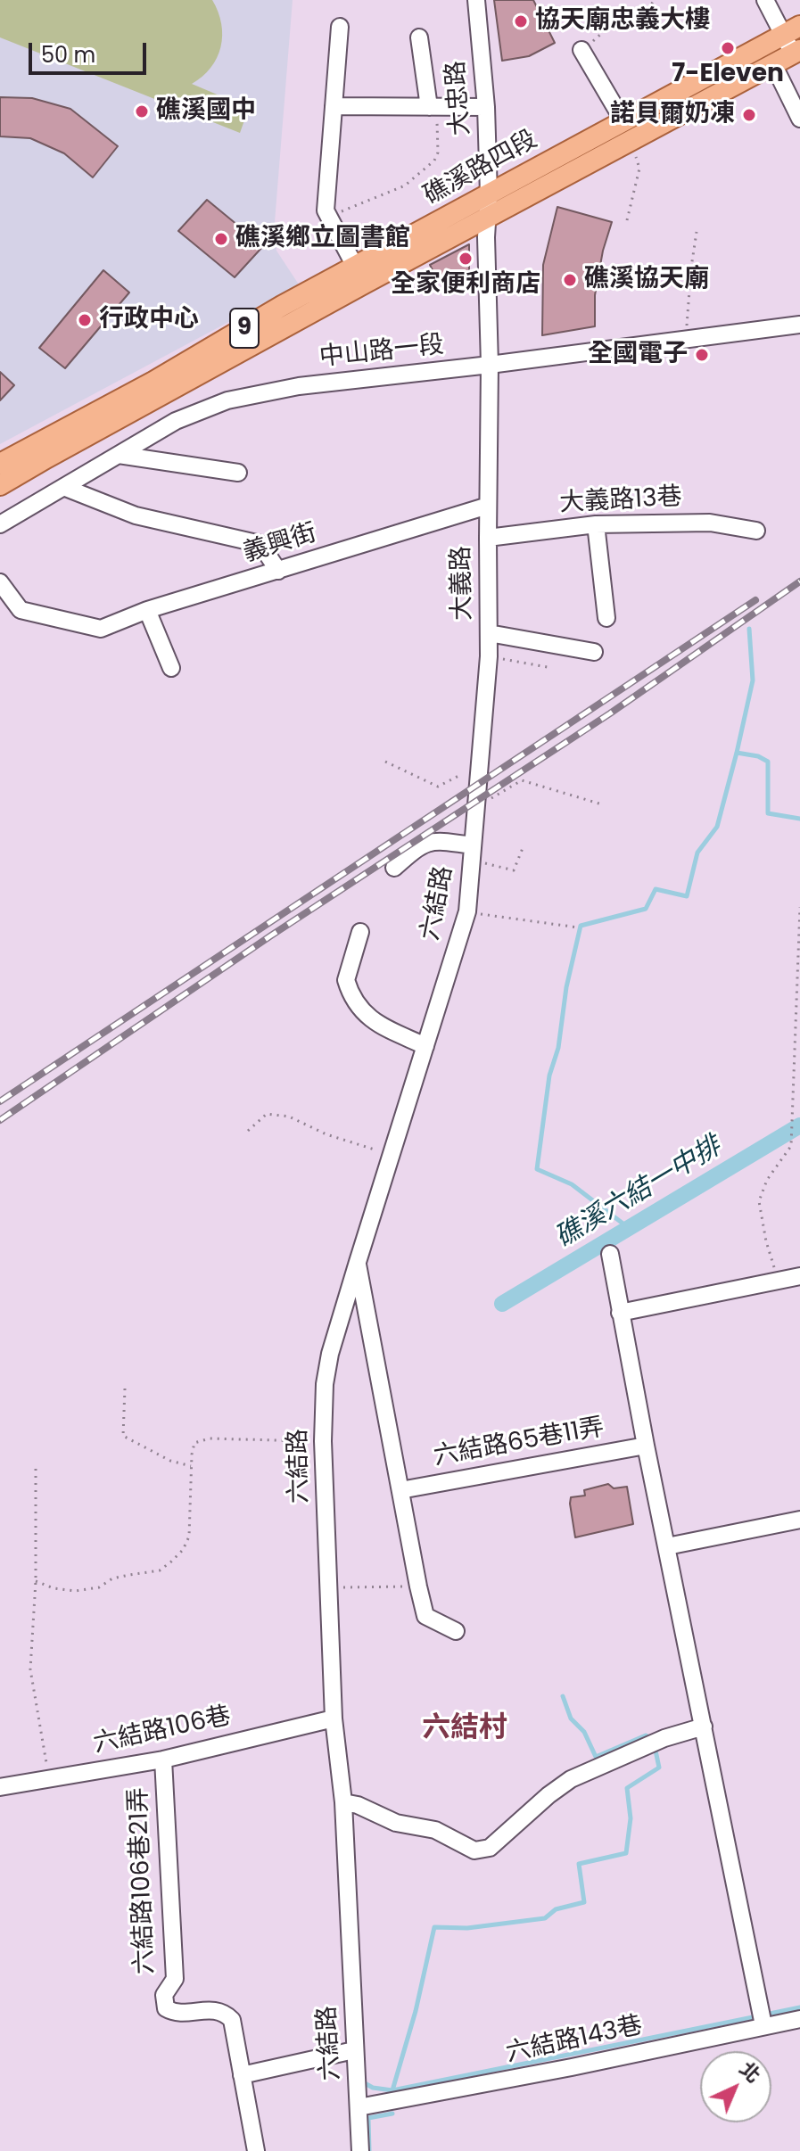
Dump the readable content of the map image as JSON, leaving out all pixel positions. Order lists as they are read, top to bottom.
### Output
{
  "streets": {
    "main road": ["礁溪路四段", "9"],
    "street": [
      "大忠路",
      "中山路一段",
      "大義路13巷",
      "義興街",
      "大義路",
      "六結路",
      "六結路65巷11弄",
      "六結路106巷",
      "六結路106巷21弄",
      "六結路143巷"
    ]
  },
  "crossings": [
    ["大忠路", "礁溪路四段"],
    ["大忠路", "中山路一段"],
    ["大忠路", "大義路"],
    ["中山路一段", "大義路"],
    ["大義路13巷", "大義路"],
    ["義興街", "大義路"],
    ["大義路", "六結路"],
    ["六結路", "六結路106巷"],
    ["六結路", "六結路143巷"],
    ["六結路106巷", "六結路106巷21弄"]
  ],
  "districts": ["六結村"],
  "water": ["礁溪六結一中排"],
  "places": [
    "協天廟忠義大樓",
    "7-Eleven",
    "礁溪國中",
    "諾貝爾奶凍",
    "礁溪鄉立圖書館",
    "全家便利商店",
    "礁溪協天廟",
    "行政中心",
    "全國電子"
  ],
  "scale_bar": "50 m",
  "north": "top right"
}
